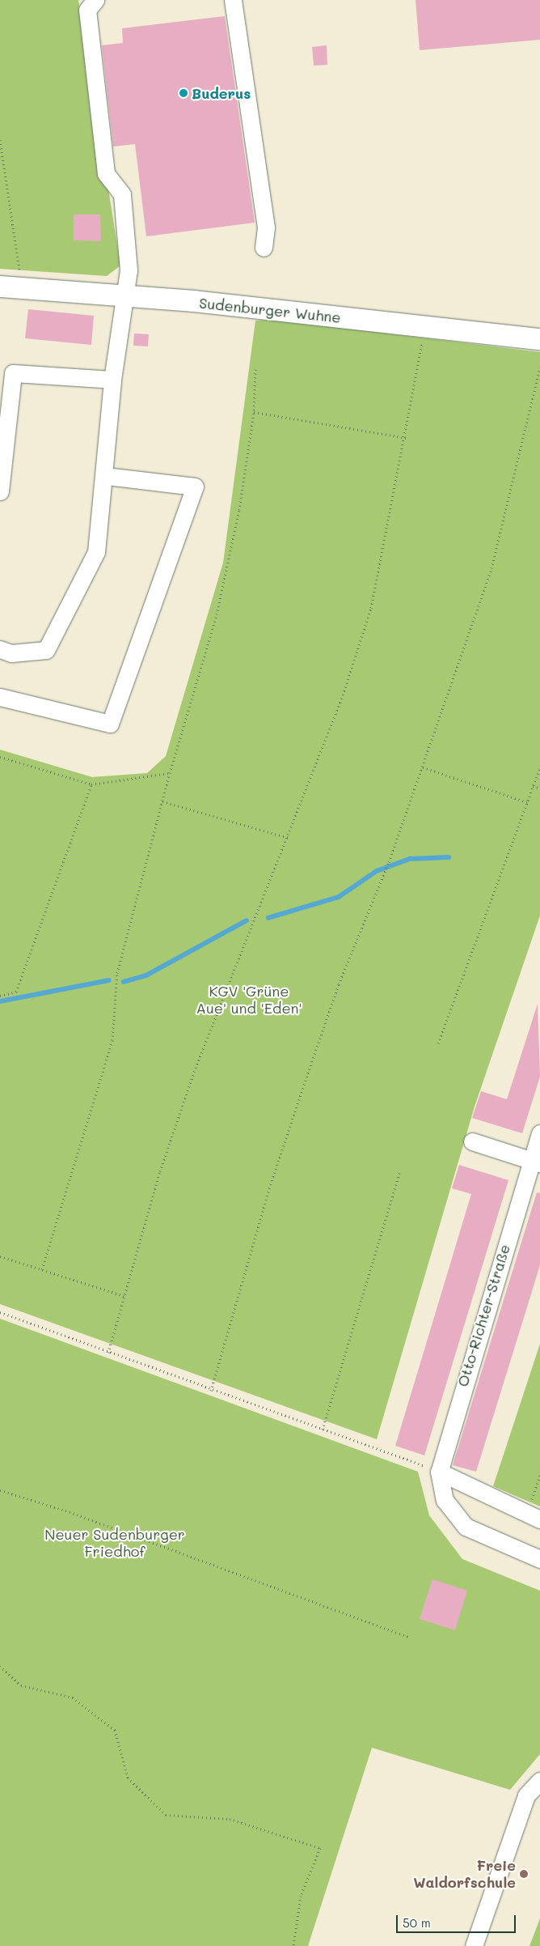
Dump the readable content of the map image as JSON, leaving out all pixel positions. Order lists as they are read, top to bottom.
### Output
{
  "streets": {
    "main road": ["Sudenburger Wuhne"],
    "street": ["Otto-Richter-Straße"]
  },
  "parks": ["KGV 'Grüne Aue' und 'Eden'", "Neuer Sudenburger Friedhof"],
  "places": ["Buderus", "Freie Waldorfschule"],
  "scale_bar": "50 m"
}
